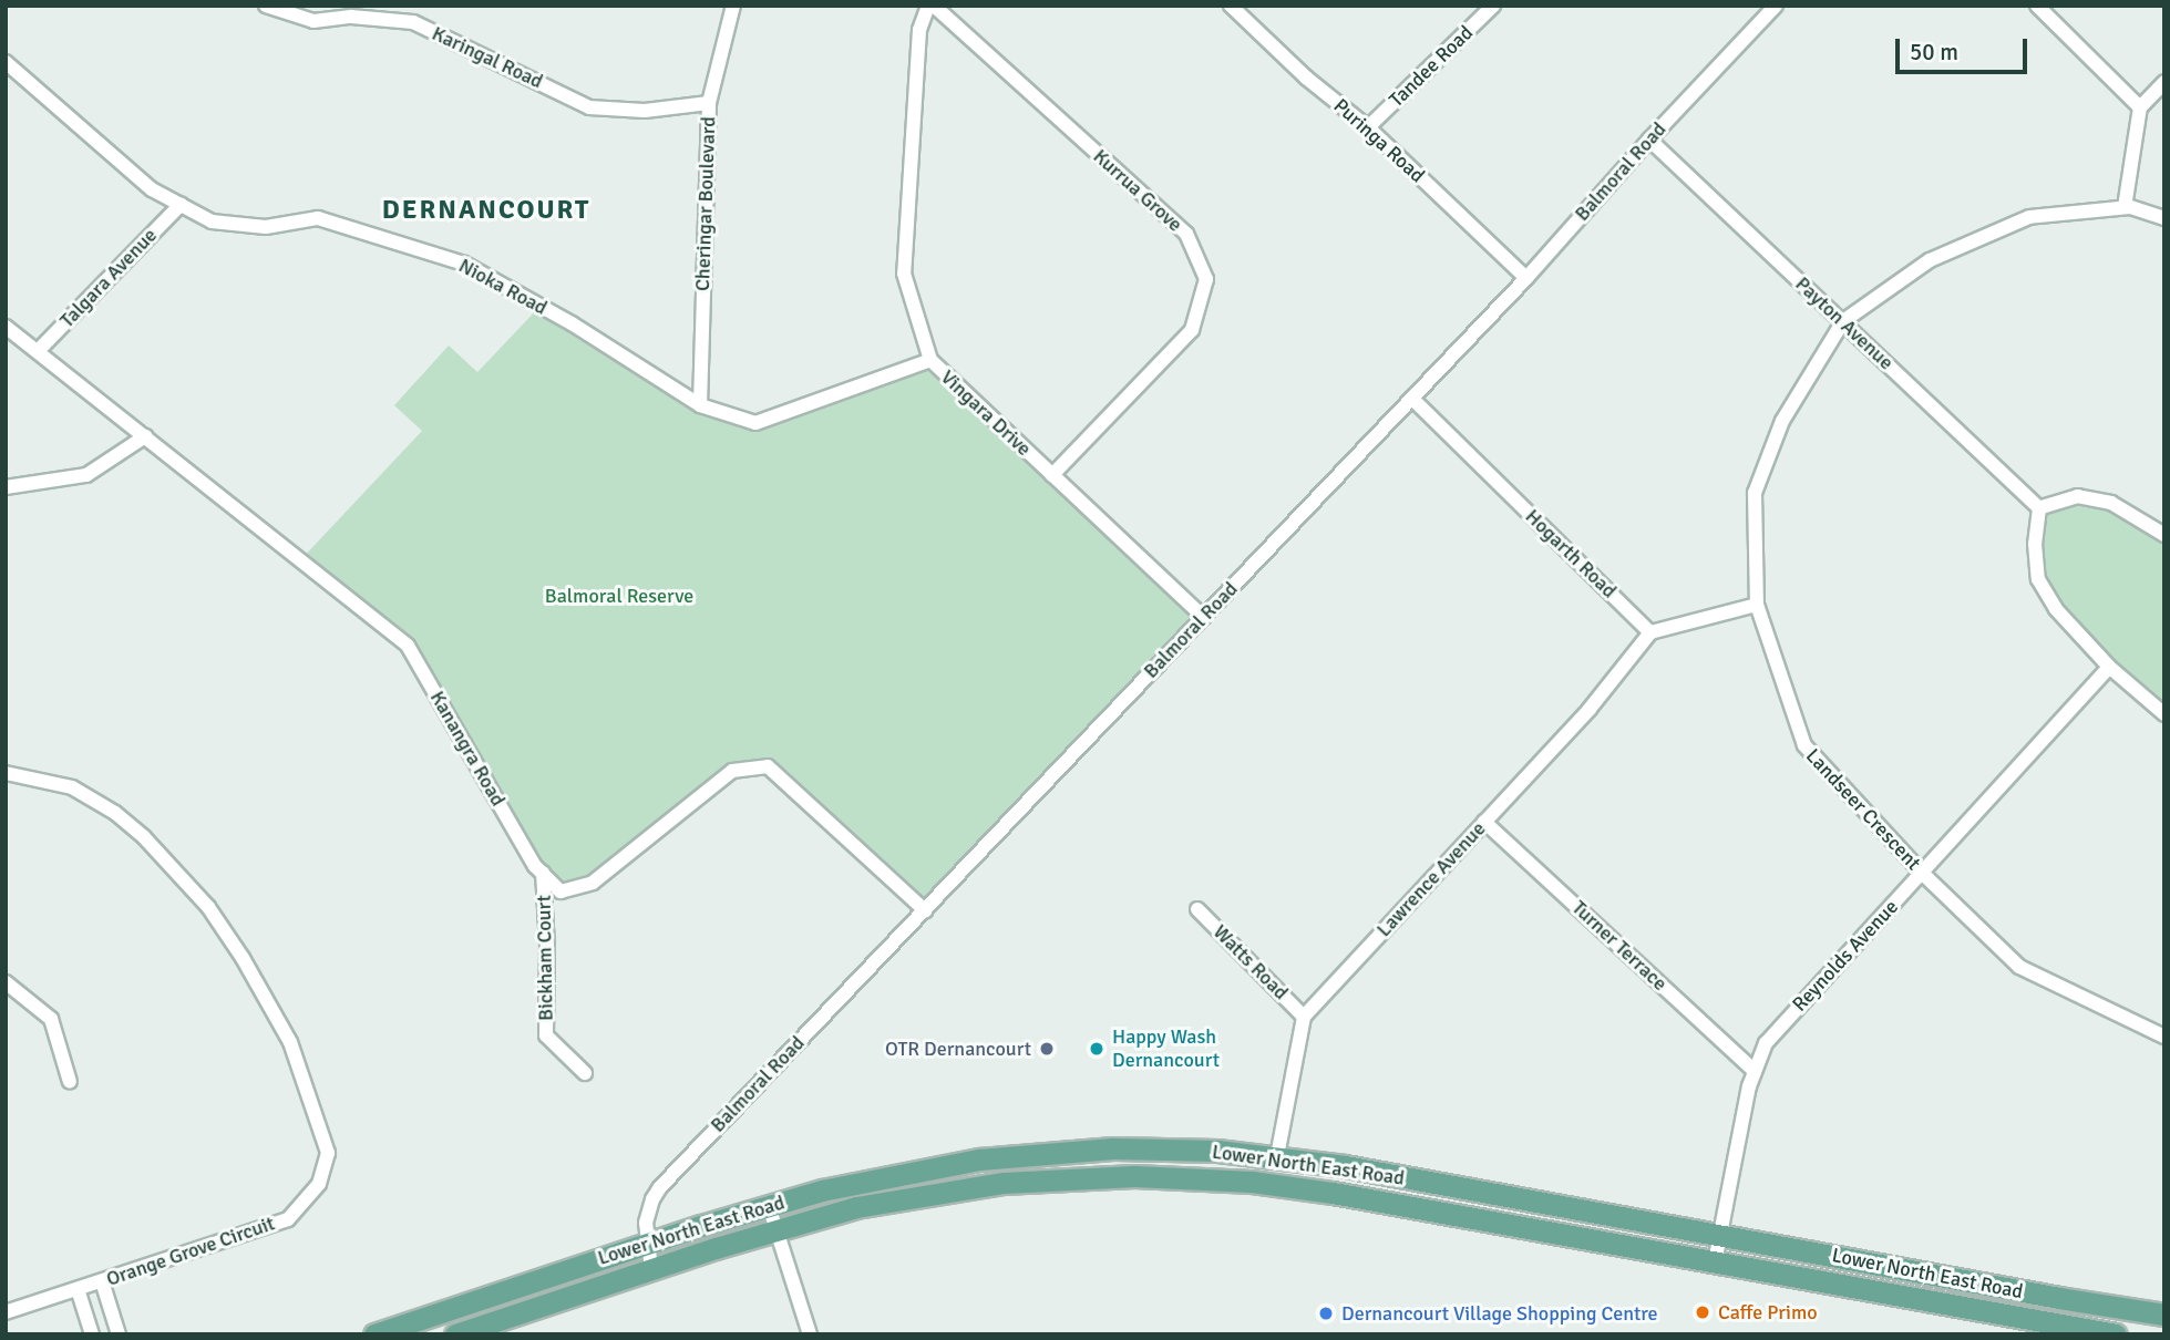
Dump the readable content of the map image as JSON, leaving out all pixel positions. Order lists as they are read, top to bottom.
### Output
{
  "streets": {
    "main road": ["Lower North East Road"],
    "street": [
      "Karingal Road",
      "Tandee Road",
      "Puringa Road",
      "Balmoral Road",
      "Kurrua Grove",
      "Cheringar Boulevard",
      "Talgara Avenue",
      "Nioka Road",
      "Payton Avenue",
      "Vingara Drive",
      "Hogarth Road",
      "Kanangra Road",
      "Landseer Crescent",
      "Lawrence Avenue",
      "Turner Terrace",
      "Reynolds Avenue",
      "Bickham Court",
      "Watts Road",
      "Orange Grove Circuit"
    ]
  },
  "crossings": [
    ["Karingal Road", "Cheringar Boulevard"],
    ["Tandee Road", "Puringa Road"],
    ["Puringa Road", "Balmoral Road"],
    ["Balmoral Road", "Payton Avenue"],
    ["Balmoral Road", "Vingara Drive"],
    ["Balmoral Road", "Hogarth Road"],
    ["Balmoral Road", "Lower North East Road"],
    ["Kurrua Grove", "Vingara Drive"],
    ["Cheringar Boulevard", "Nioka Road"],
    ["Talgara Avenue", "Nioka Road"],
    ["Talgara Avenue", "Kanangra Road"],
    ["Nioka Road", "Vingara Drive"],
    ["Payton Avenue", "Landseer Crescent"],
    ["Hogarth Road", "Lawrence Avenue"],
    ["Kanangra Road", "Bickham Court"],
    ["Landseer Crescent", "Reynolds Avenue"],
    ["Lawrence Avenue", "Turner Terrace"],
    ["Lawrence Avenue", "Watts Road"],
    ["Turner Terrace", "Reynolds Avenue"],
    ["Reynolds Avenue", "Lower North East Road"]
  ],
  "districts": ["DERNANCOURT"],
  "parks": ["Balmoral Reserve"],
  "places": [
    "OTR Dernancourt",
    "Happy Wash Dernancourt",
    "Caffe Primo",
    "Dernancourt Village Shopping Centre"
  ],
  "scale_bar": "50 m"
}
